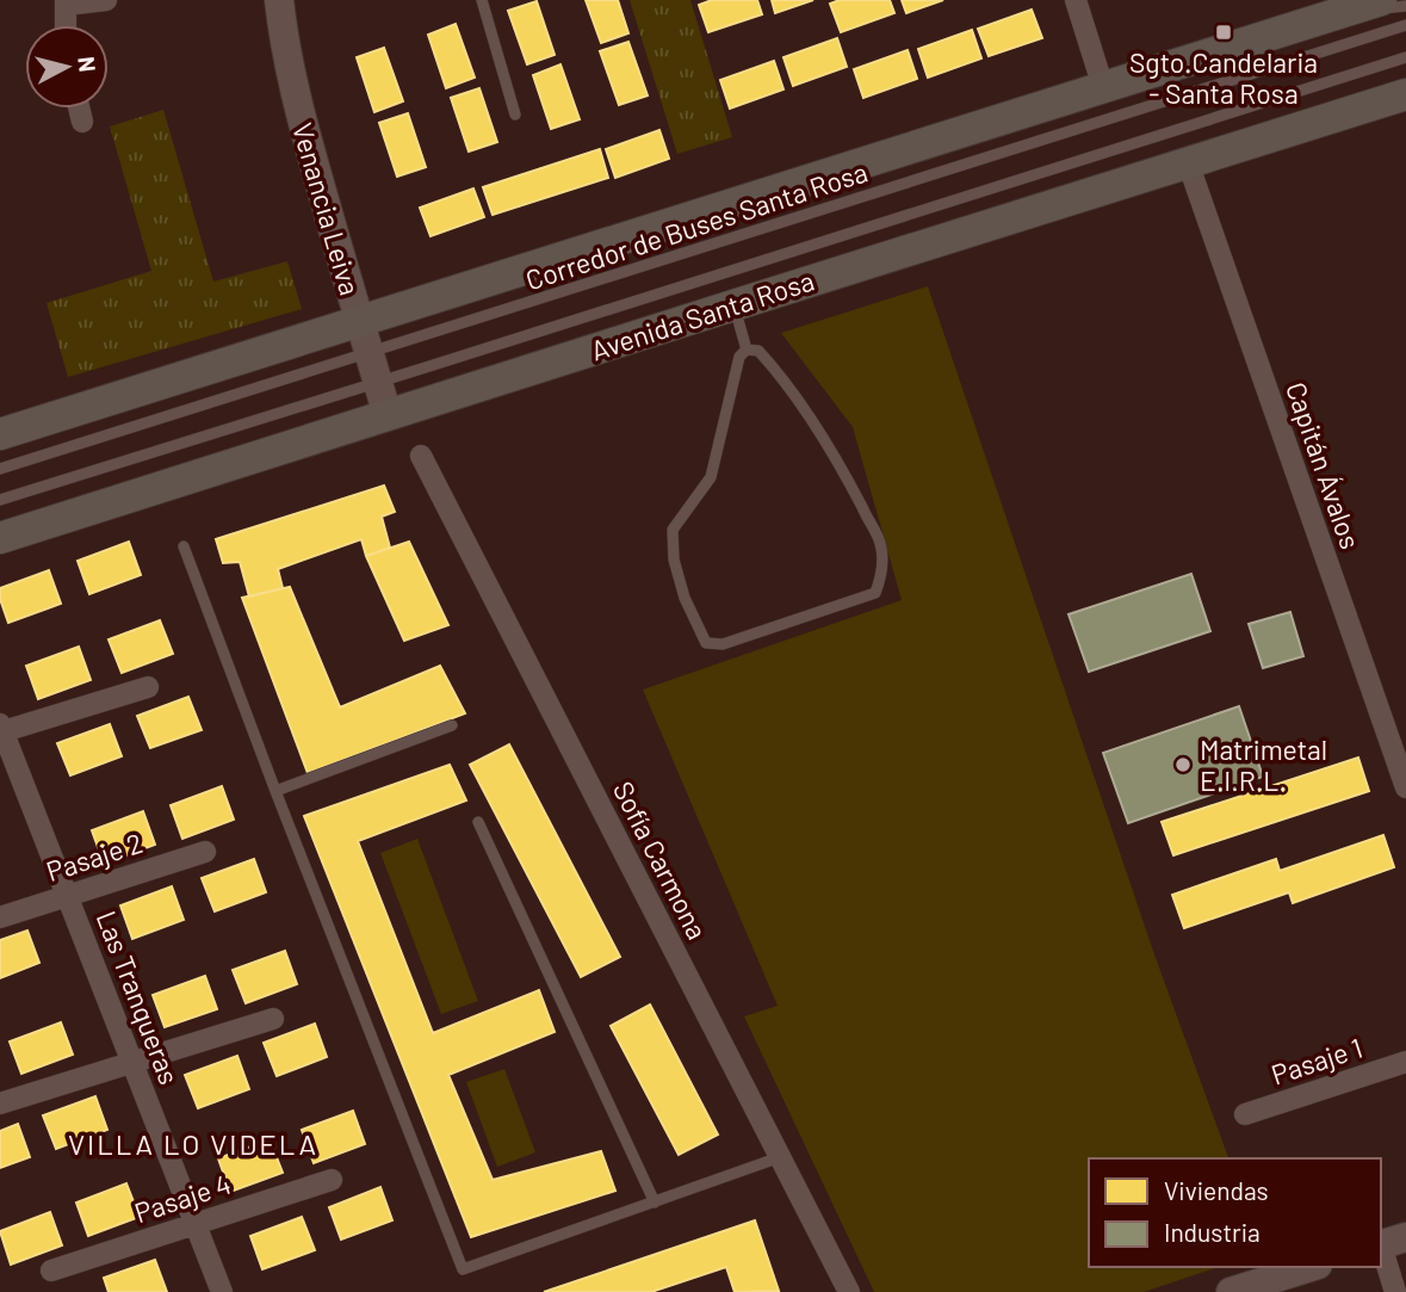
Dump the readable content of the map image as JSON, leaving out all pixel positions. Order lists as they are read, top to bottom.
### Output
{
  "streets": {
    "main road": ["Avenida Santa Rosa"],
    "street": [
      "Venancia Leiva",
      "Capitán Ávalos",
      "Pasaje 2",
      "Sofía Carmona",
      "Las Tranqueras",
      "Pasaje 1",
      "Pasaje 4"
    ],
    "lane": ["Corredor de Buses Santa Rosa"]
  },
  "crossings": [
    ["Venancia Leiva", "Corredor de Buses Santa Rosa"],
    ["Venancia Leiva", "Avenida Santa Rosa"],
    ["Avenida Santa Rosa", "Capitán Ávalos"],
    ["Pasaje 2", "Las Tranqueras"],
    ["Las Tranqueras", "Pasaje 4"]
  ],
  "districts": ["VILLA LO VIDELA"],
  "places": {
    "transit": ["Sgto.Candelaria - Santa Rosa"],
    "other": ["Matrimetal E.I.R.L."]
  },
  "legend": ["Viviendas", "Industria"],
  "north": "right"
}
